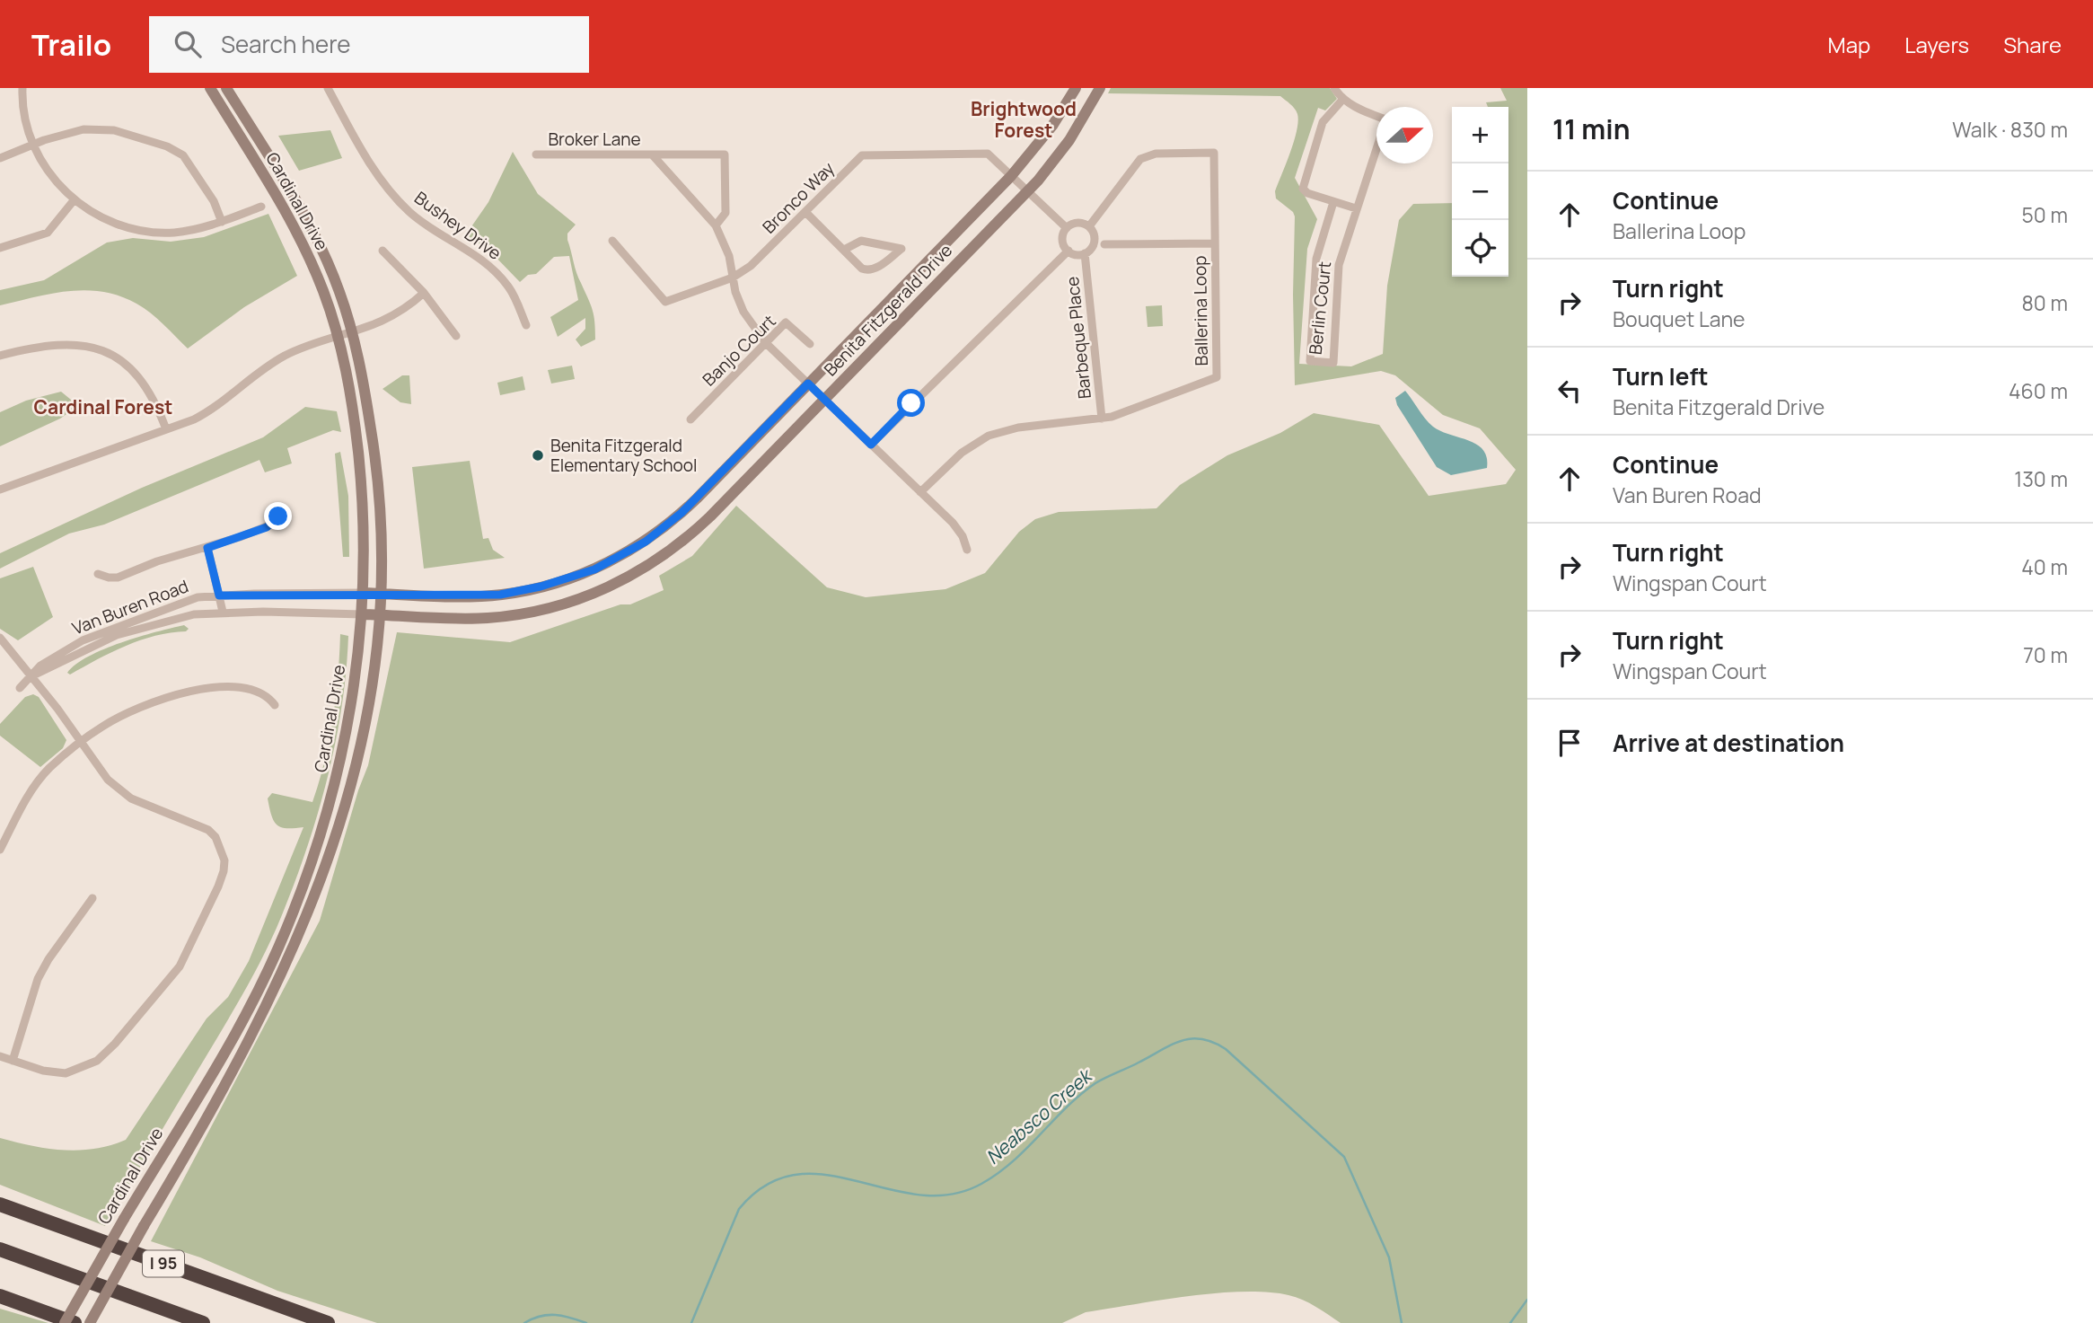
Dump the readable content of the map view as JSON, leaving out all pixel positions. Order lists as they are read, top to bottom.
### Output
{
  "streets": {
    "highway": ["I 95"],
    "main road": ["Cardinal Drive", "Benita Fitzgerald Drive"],
    "street": [
      "Broker Lane",
      "Bronco Way",
      "Bushey Drive",
      "Berlin Court",
      "Ballerina Loop",
      "Barbeque Place",
      "Banjo Court",
      "Van Buren Road"
    ]
  },
  "crossings": [
    ["Broker Lane", "Bronco Way"],
    ["Broker Lane", "Benita Fitzgerald Drive"],
    ["Broker Lane", "Ballerina Loop"],
    ["Broker Lane", "Banjo Court"],
    ["Bronco Way", "Benita Fitzgerald Drive"],
    ["Cardinal Drive", "Benita Fitzgerald Drive"],
    ["Cardinal Drive", "Van Buren Road"],
    ["Benita Fitzgerald Drive", "Van Buren Road"],
    ["Ballerina Loop", "Barbeque Place"]
  ],
  "districts": ["Brightwood Forest", "Cardinal Forest"],
  "water": ["Neabsco Creek"],
  "places": ["Benita Fitzgerald Elementary School"],
  "north": "right",
  "page": {
    "header": "Trailo",
    "search": "Search here",
    "nav": ["Map", "Layers", "Share"],
    "heading": ["11 min", "Walk · 830 m"],
    "map_buttons": ["+", "−"],
    "list": [
      ["Continue", "Ballerina Loop", "50 m"],
      ["Turn right", "Bouquet Lane", "80 m"],
      ["Turn left", "Benita Fitzgerald Drive", "460 m"],
      ["Continue", "Van Buren Road", "130 m"],
      ["Turn right", "Wingspan Court", "40 m"],
      ["Turn right", "Wingspan Court", "70 m"],
      "Arrive at destination"
    ]
  }
}
